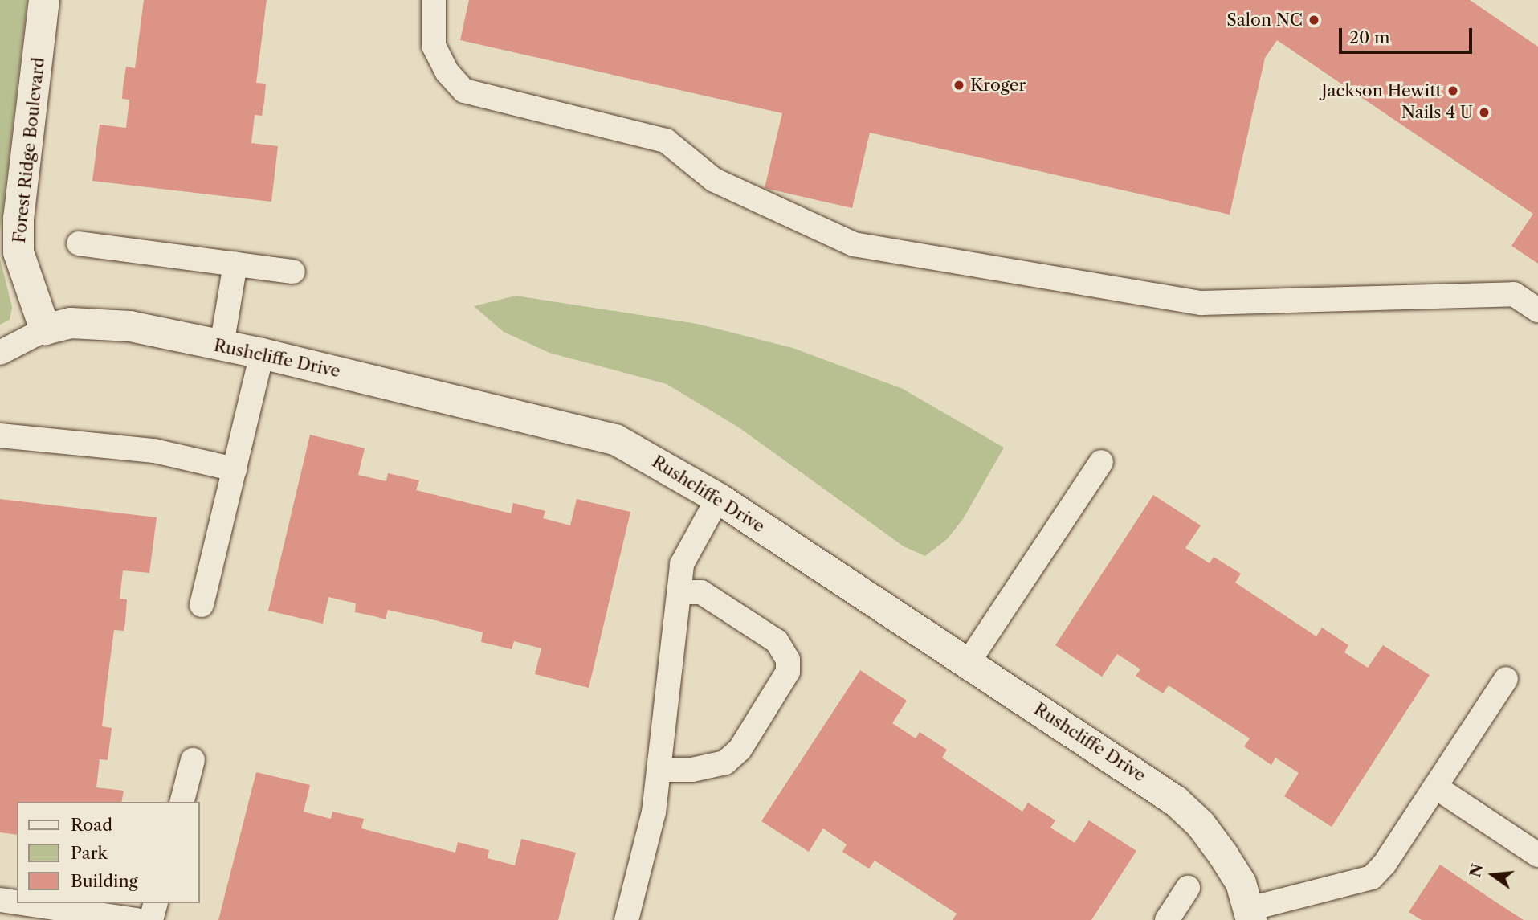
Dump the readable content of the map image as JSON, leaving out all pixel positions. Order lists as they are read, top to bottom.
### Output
{
  "streets": {
    "street": ["Forest Ridge Boulevard", "Rushcliffe Drive"]
  },
  "crossings": [
    ["Forest Ridge Boulevard", "Rushcliffe Drive"]
  ],
  "places": [
    "Salon NC",
    "Kroger",
    "Jackson Hewitt",
    "Nails 4 U"
  ],
  "legend": ["Road", "Park", "Building"],
  "scale_bar": "20 m",
  "north": "left"
}
